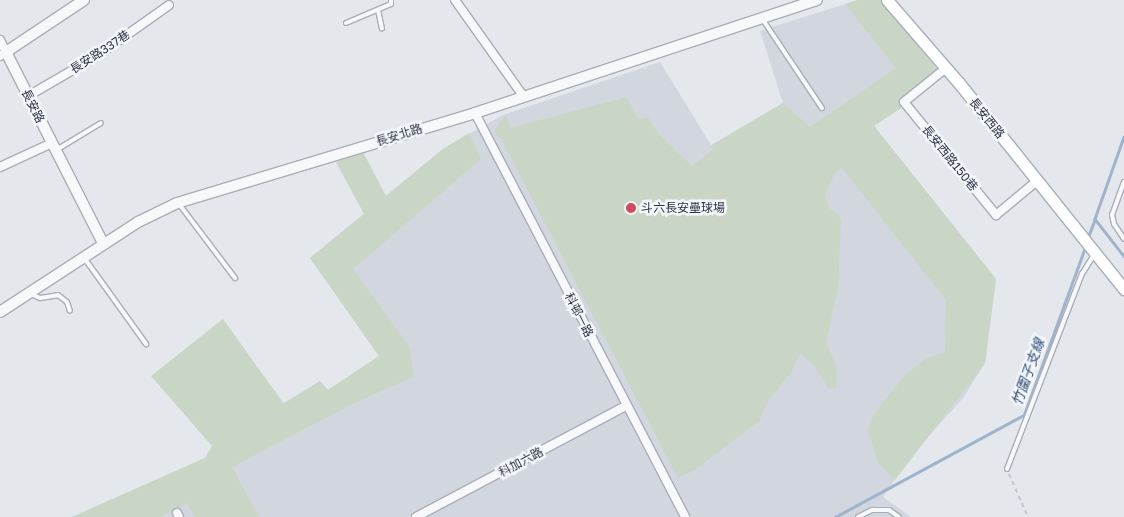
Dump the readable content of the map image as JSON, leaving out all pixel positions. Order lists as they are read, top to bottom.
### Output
{
  "streets": {
    "main road": ["長安西路"],
    "street": [
      "長安路337巷",
      "長安路",
      "長安北路",
      "長安西路150巷",
      "科邨一路",
      "科加六路"
    ]
  },
  "crossings": [
    ["長安路337巷", "長安路"],
    ["長安路", "長安北路"],
    ["長安西路", "長安西路150巷"],
    ["長安北路", "科邨一路"],
    ["科邨一路", "科加六路"]
  ],
  "water": ["竹圍子支線"],
  "places": ["斗六長安壘球場"]
}
